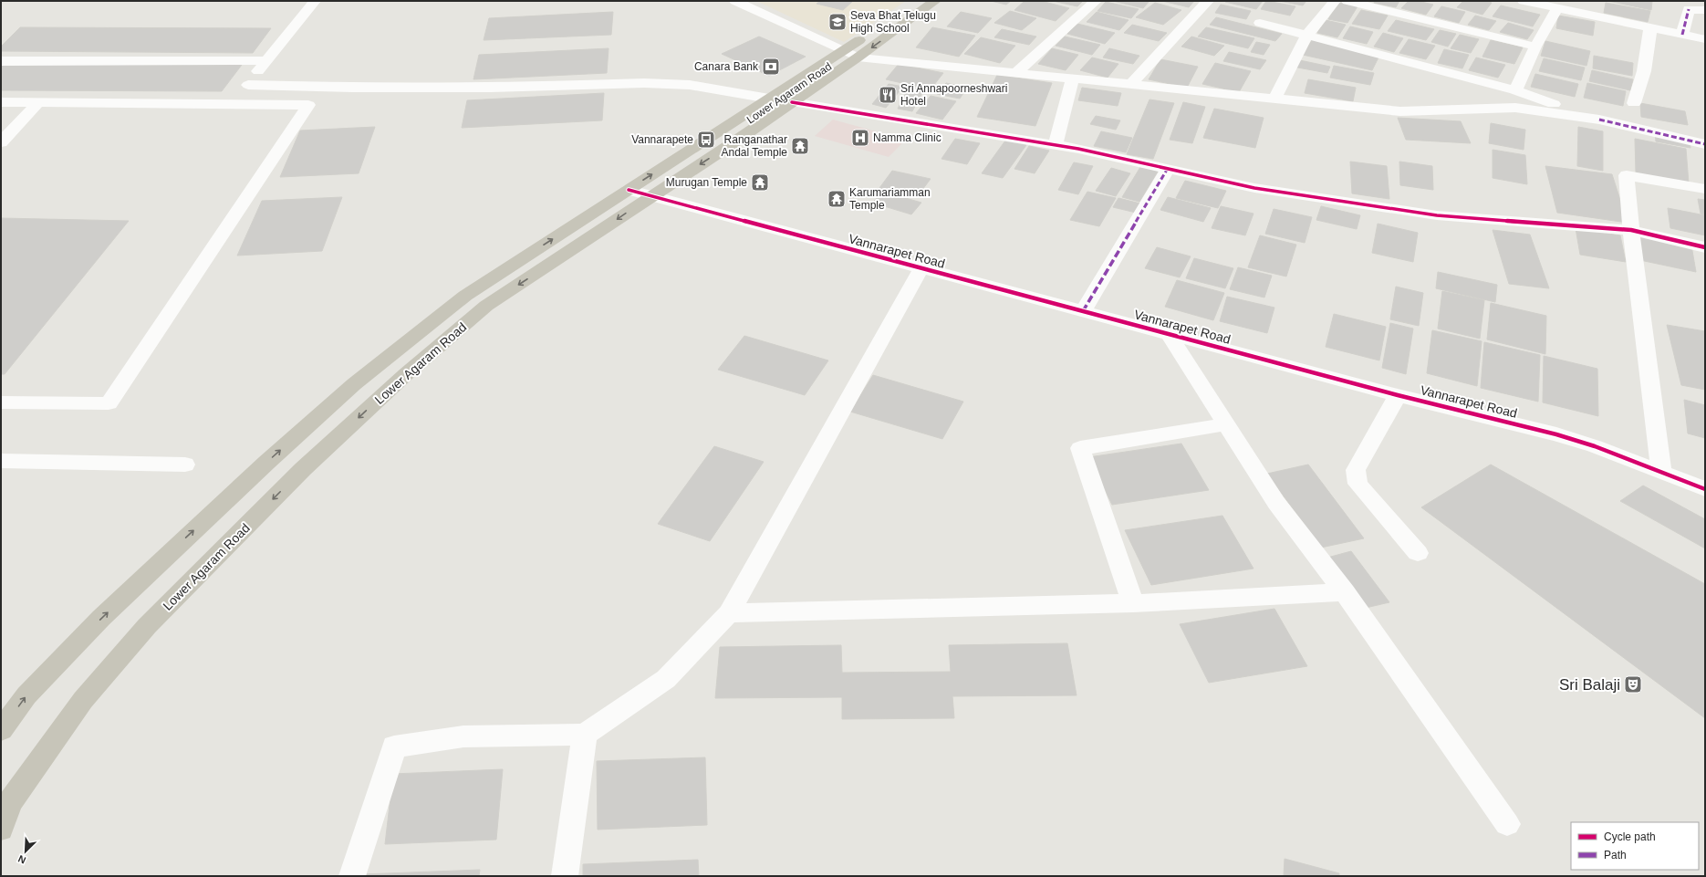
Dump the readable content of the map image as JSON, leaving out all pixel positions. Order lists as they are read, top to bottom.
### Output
{
  "streets": {
    "main road": ["Lower Agaram Road"],
    "street": ["Vannarapet Road"]
  },
  "crossings": [
    ["Lower Agaram Road", "Vannarapet Road"]
  ],
  "places": {
    "school or university": ["Seva Bhat Telugu High School"],
    "bank": ["Canara Bank"],
    "restaurant": ["Sri Annapoorneshwari Hotel"],
    "hospital": ["Namma Clinic"],
    "bus stop": ["Vannarapete"],
    "temple": ["Ranganathar Andal Temple", "Murugan Temple", "Karumariamman Temple"],
    "theatre": ["Sri Balaji"]
  },
  "legend": ["Cycle path", "Path"],
  "north": "bottom left"
}
